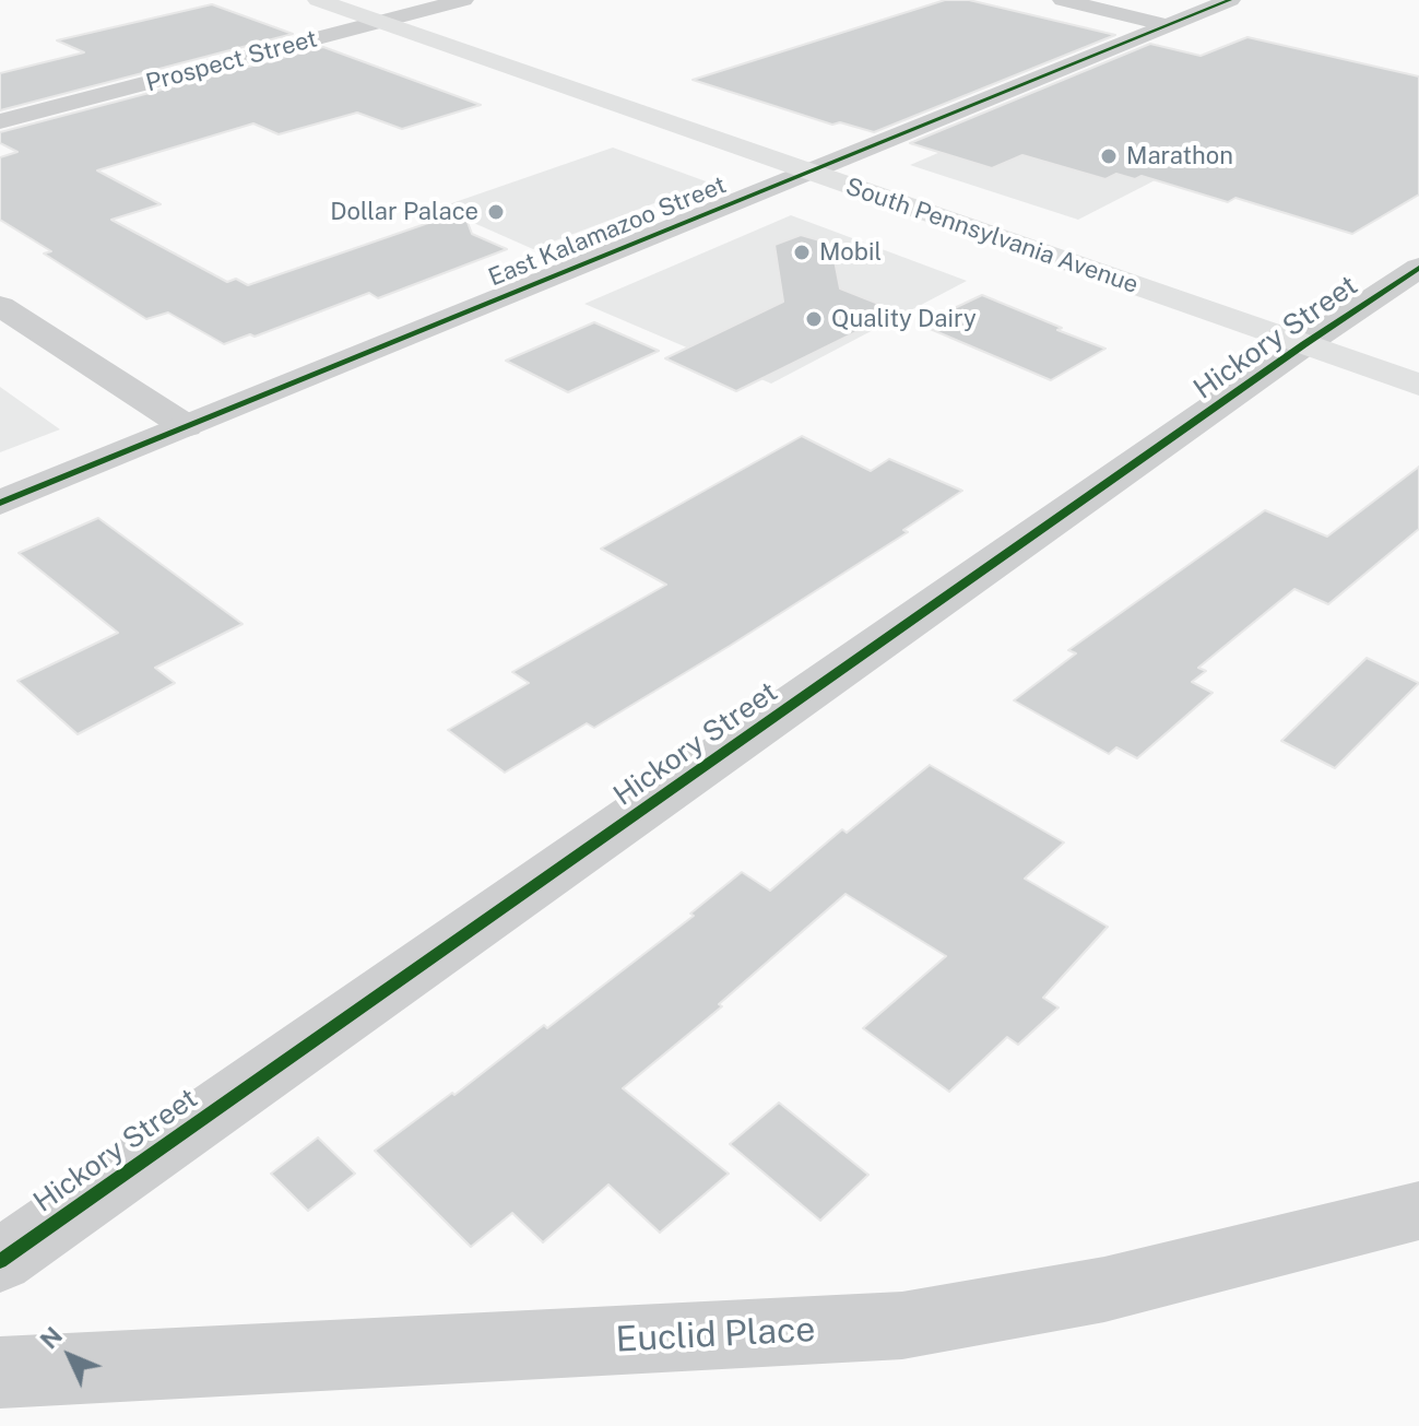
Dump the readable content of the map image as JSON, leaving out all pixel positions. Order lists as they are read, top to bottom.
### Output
{
  "streets": {
    "main road": ["South Pennsylvania Avenue"],
    "street": [
      "Prospect Street",
      "East Kalamazoo Street",
      "Hickory Street",
      "Euclid Place"
    ]
  },
  "crossings": [
    ["Prospect Street", "South Pennsylvania Avenue"],
    ["East Kalamazoo Street", "South Pennsylvania Avenue"],
    ["South Pennsylvania Avenue", "Hickory Street"]
  ],
  "places": [
    "Marathon",
    "Dollar Palace",
    "Mobil",
    "Quality Dairy"
  ],
  "north": "top left"
}
